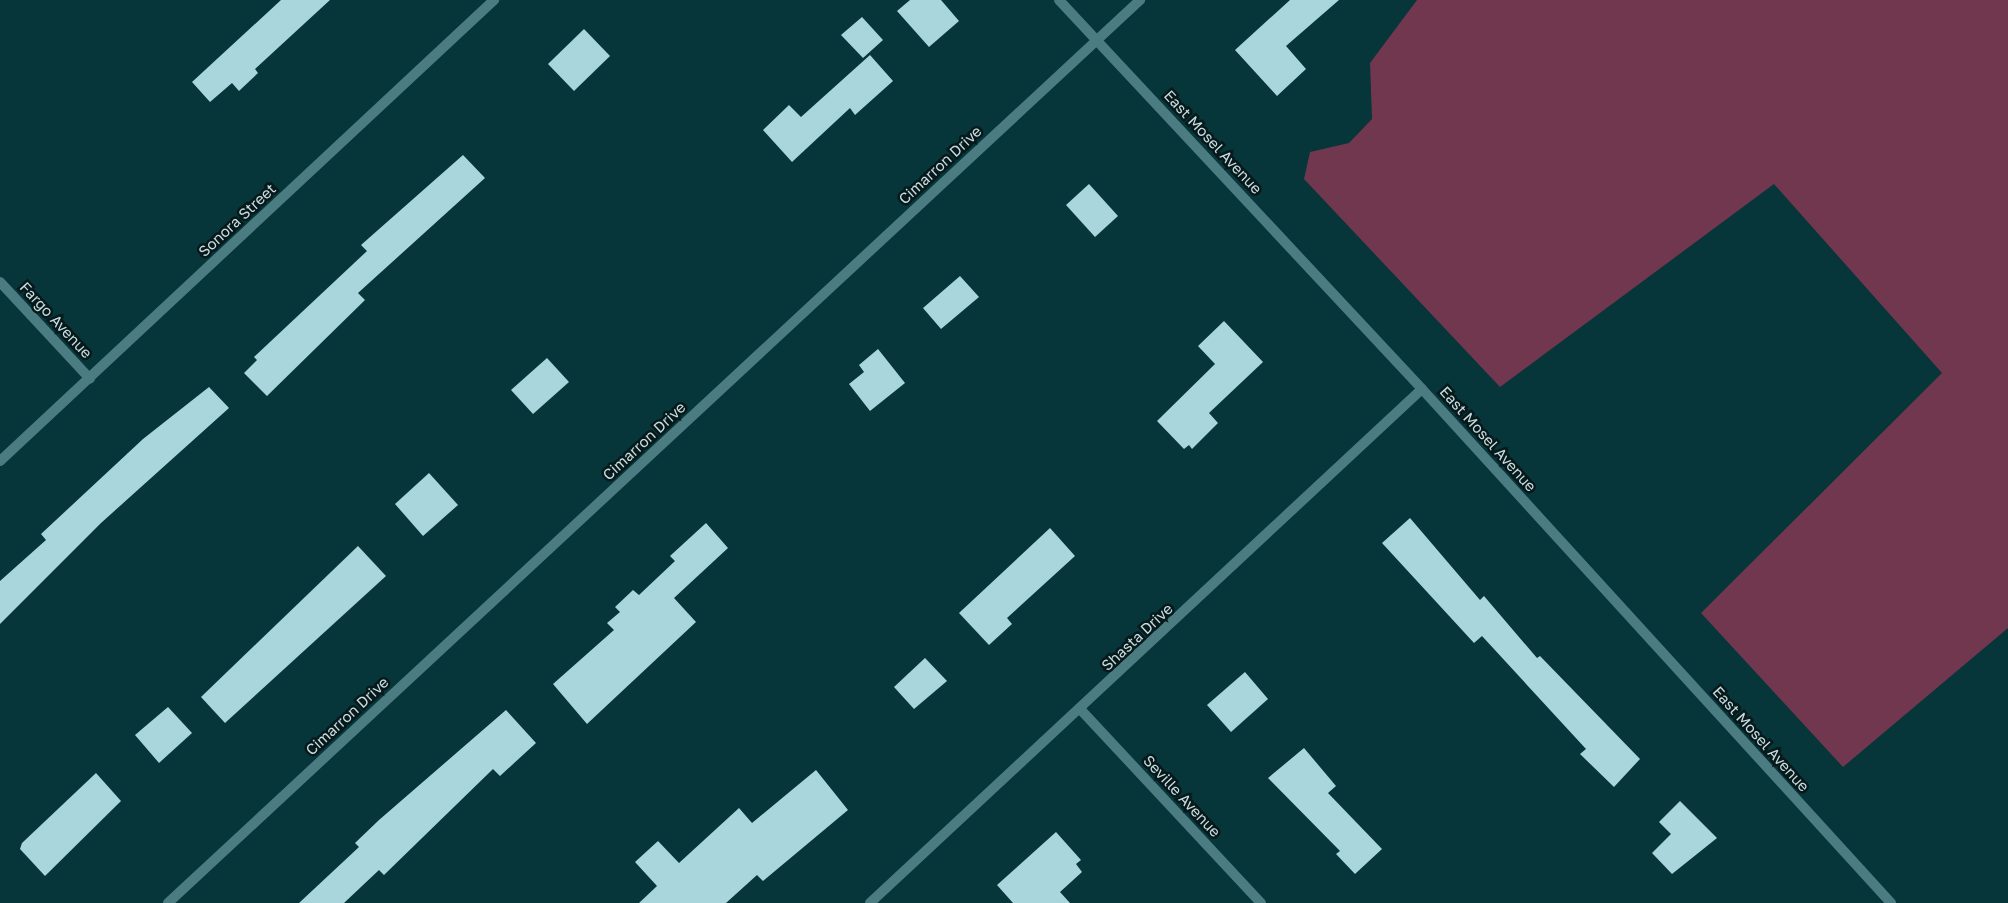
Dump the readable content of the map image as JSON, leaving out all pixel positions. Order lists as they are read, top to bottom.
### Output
{
  "streets": {
    "street": [
      "East Mosel Avenue",
      "Cimarron Drive",
      "Sonora Street",
      "Fargo Avenue",
      "Shasta Drive",
      "Seville Avenue"
    ]
  },
  "crossings": [
    ["East Mosel Avenue", "Cimarron Drive"],
    ["East Mosel Avenue", "Shasta Drive"],
    ["Sonora Street", "Fargo Avenue"],
    ["Shasta Drive", "Seville Avenue"]
  ]
}
